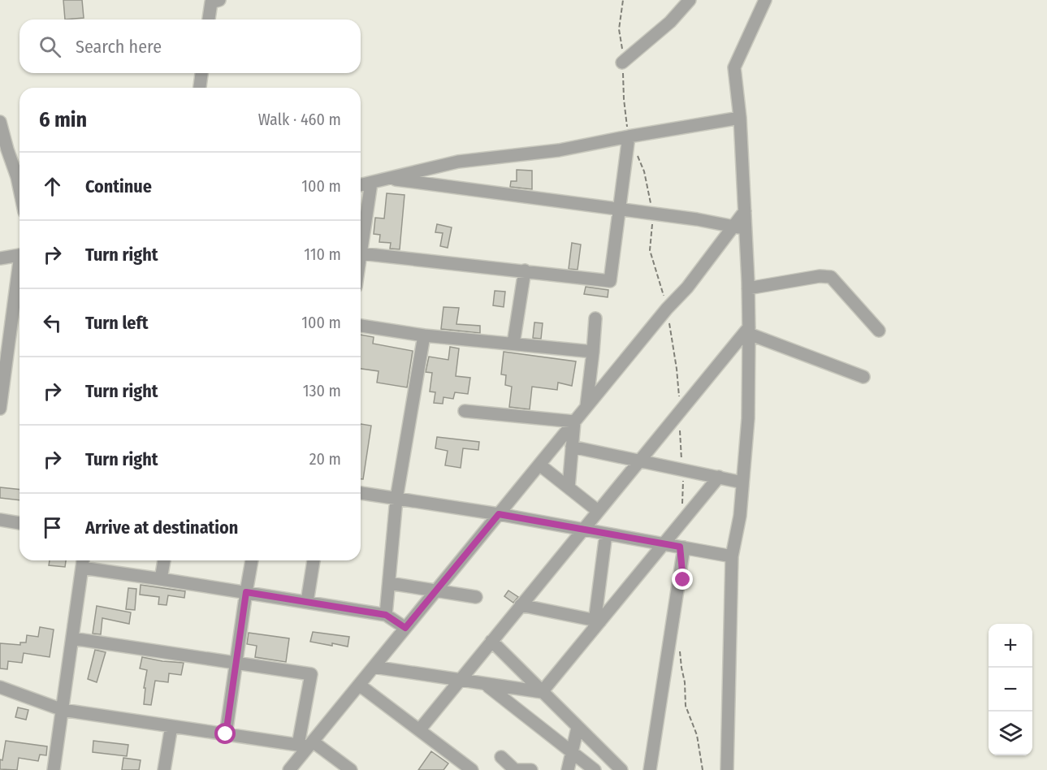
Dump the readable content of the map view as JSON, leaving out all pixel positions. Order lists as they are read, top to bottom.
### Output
{
  "page": {
    "search": "Search here",
    "heading": ["6 min", "Walk · 460 m"],
    "list": [
      ["Continue", "100 m"],
      ["Turn right", "110 m"],
      ["Turn left", "100 m"],
      ["Turn right", "130 m"],
      ["Turn right", "20 m"],
      "Arrive at destination"
    ],
    "map_buttons": ["+", "−"]
  }
}
